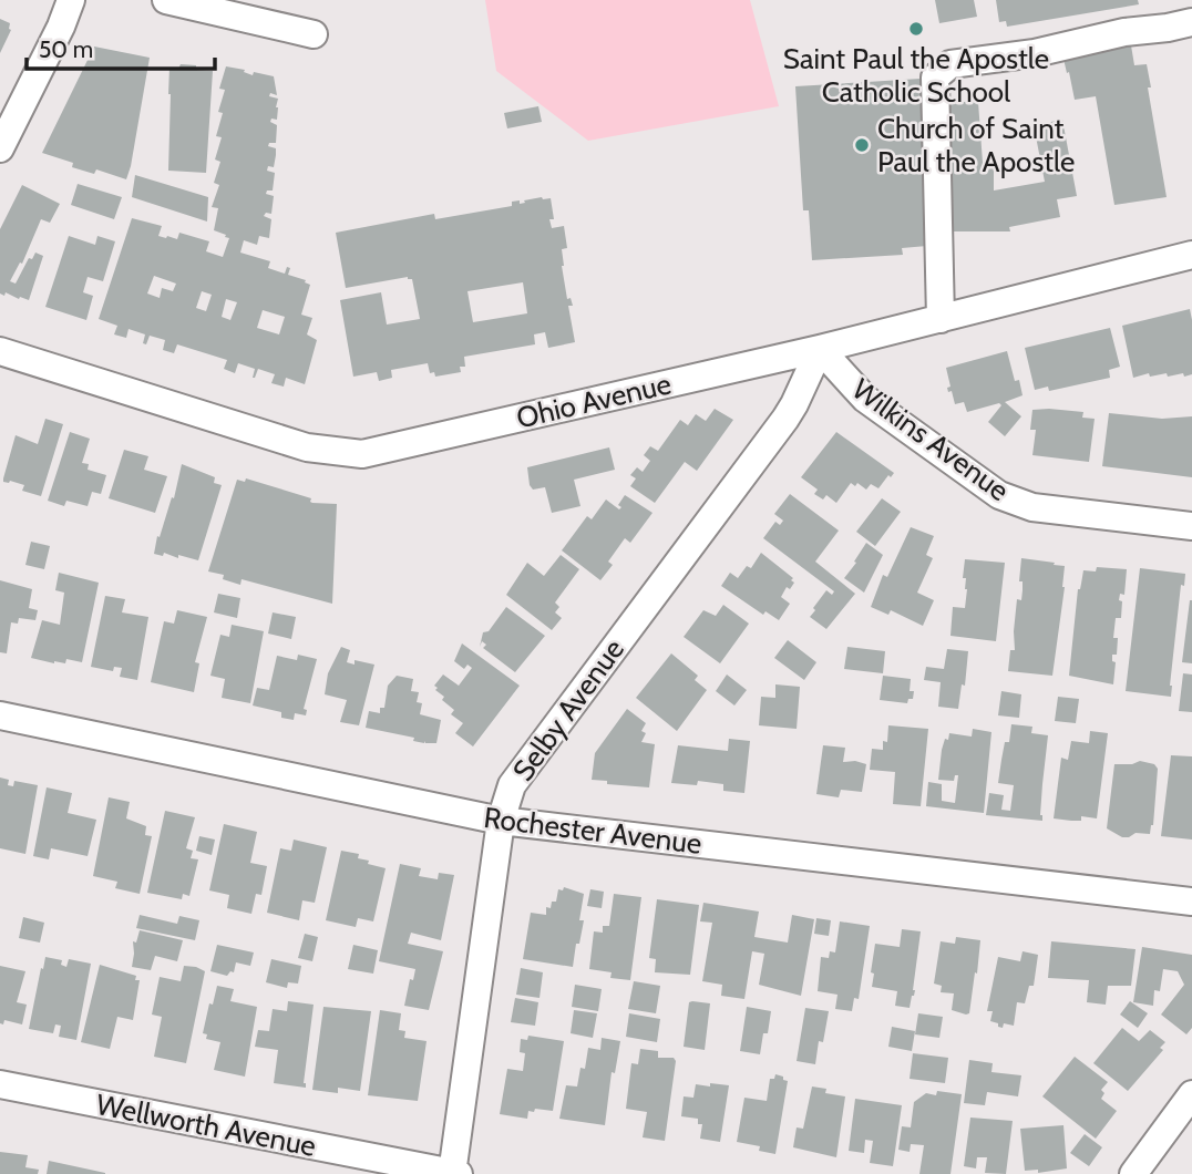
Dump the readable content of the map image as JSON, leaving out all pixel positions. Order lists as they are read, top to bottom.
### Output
{
  "streets": {
    "street": [
      "Ohio Avenue",
      "Wilkins Avenue",
      "Selby Avenue",
      "Rochester Avenue",
      "Wellworth Avenue"
    ]
  },
  "crossings": [
    ["Ohio Avenue", "Wilkins Avenue"],
    ["Ohio Avenue", "Selby Avenue"],
    ["Wilkins Avenue", "Selby Avenue"],
    ["Selby Avenue", "Rochester Avenue"],
    ["Selby Avenue", "Wellworth Avenue"]
  ],
  "places": ["Saint Paul the Apostle Catholic School", "Church of Saint Paul the Apostle"],
  "scale_bar": "50 m"
}
